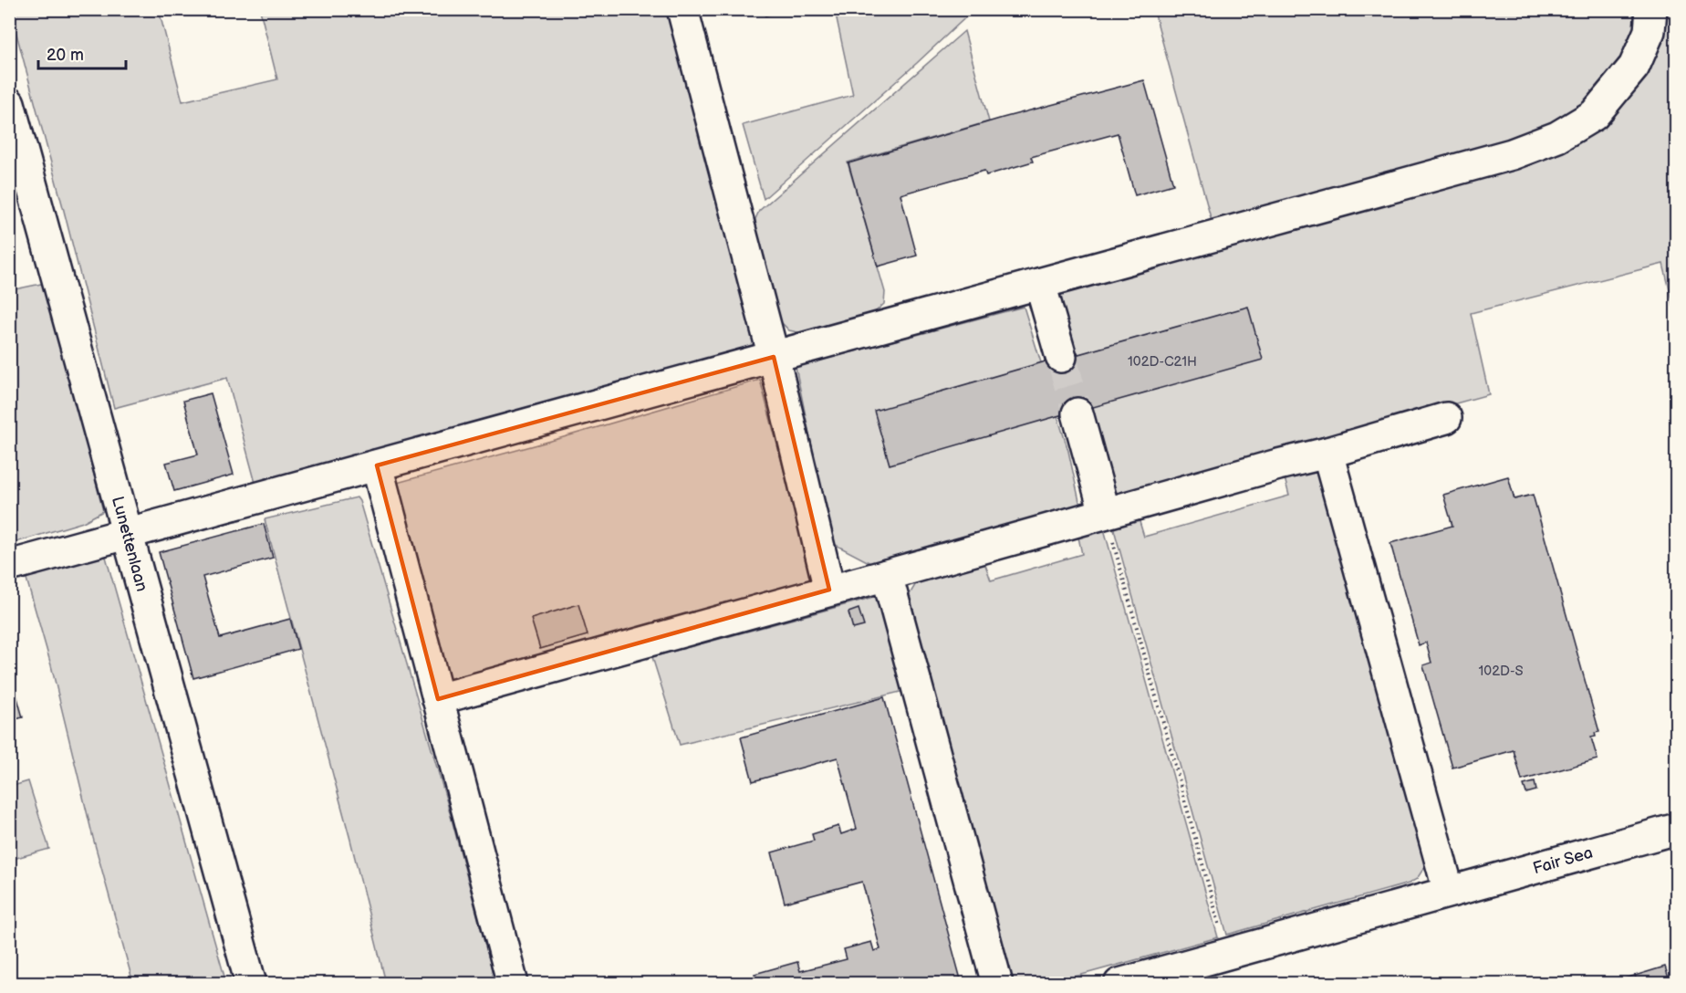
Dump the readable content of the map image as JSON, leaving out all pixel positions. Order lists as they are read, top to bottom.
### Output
{
  "streets": {
    "street": ["Lunettenlaan", "Fair Sea"]
  },
  "house_numbers": ["102D-C21H", "102D-S"],
  "scale_bar": "20 m"
}
